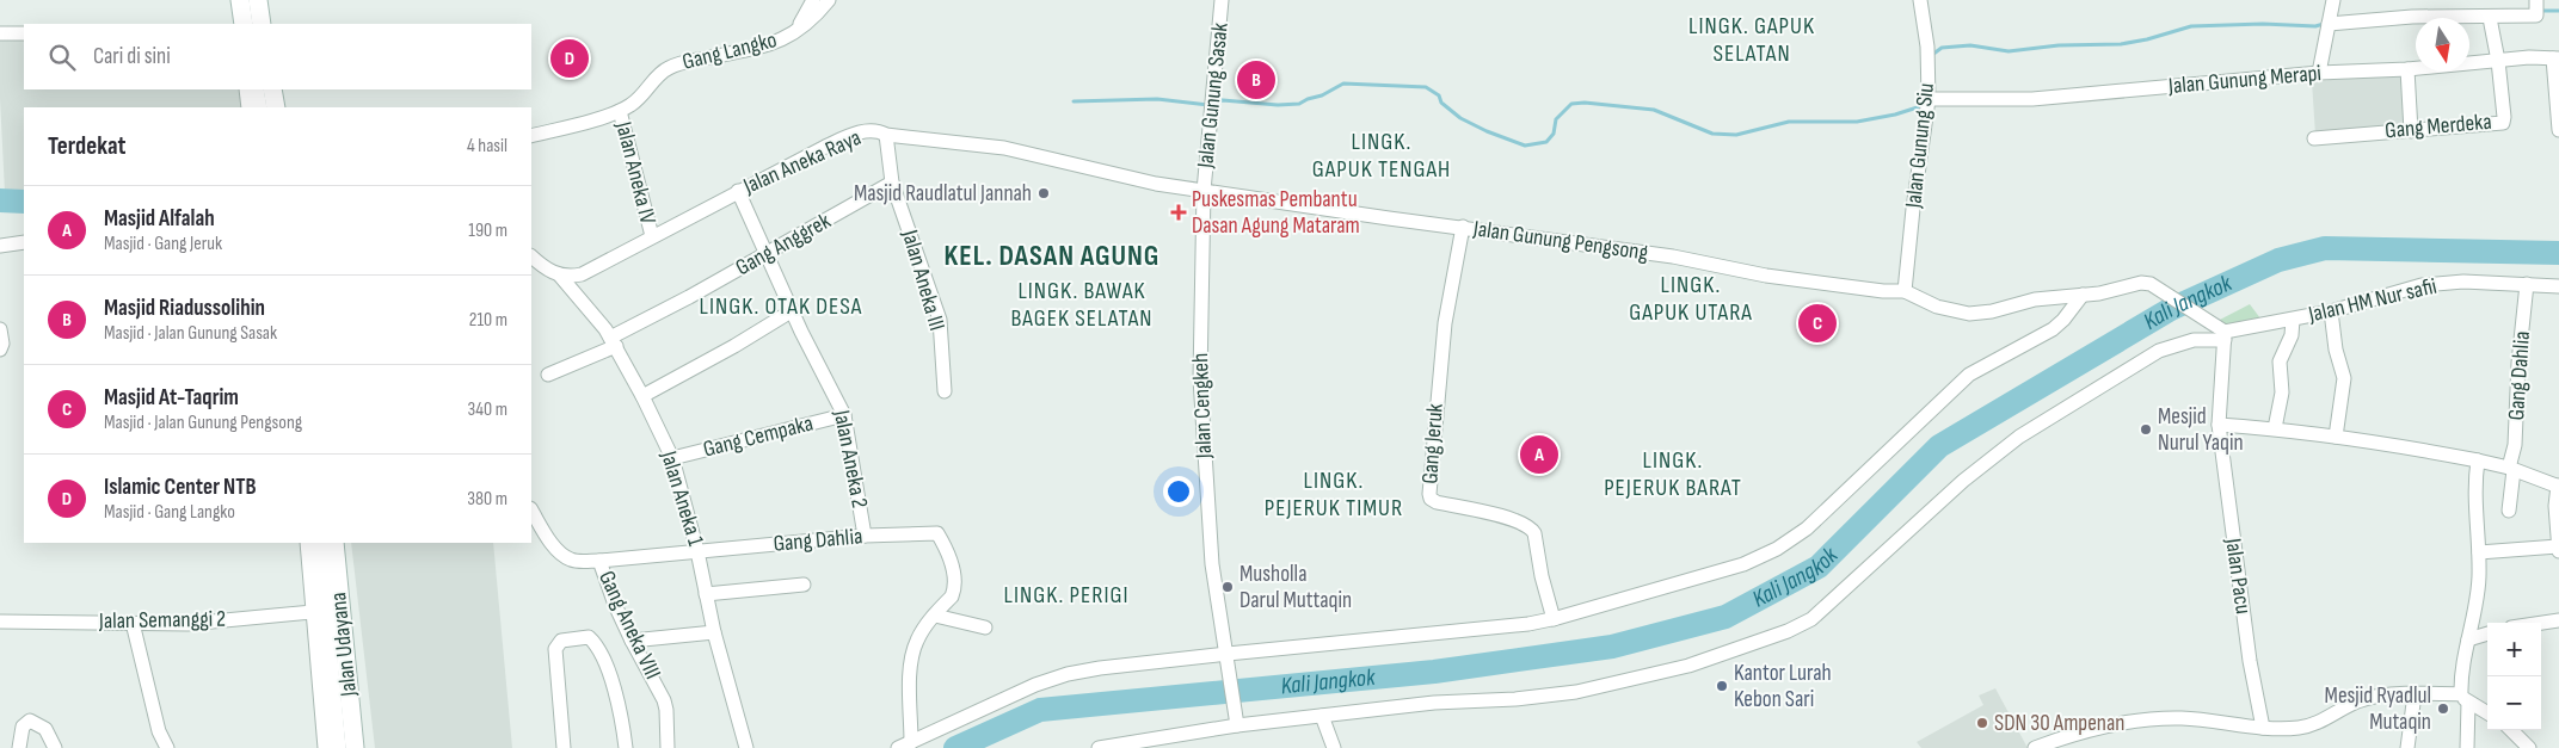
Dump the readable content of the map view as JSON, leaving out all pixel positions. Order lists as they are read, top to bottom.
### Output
{
  "streets": {
    "main road": ["Jalan Udayana"],
    "street": [
      "Gang Langko",
      "Jalan Gunung Merapi",
      "Jalan Gunung Sasak",
      "Gang Merdeka",
      "Jalan Gunung Siu",
      "Jalan Aneka Raya",
      "Jalan Aneka IV",
      "Jalan Gunung Pengsong",
      "Gang Anggrek",
      "Jalan Aneka III",
      "Jalan HM Nur safii",
      "Gang Dahlia",
      "Jalan Cengkeh",
      "Gang Cempaka",
      "Gang Jeruk",
      "Jalan Aneka 2",
      "Jalan Aneka 1",
      "Jalan Pacu",
      "Jalan Semanggi 2",
      "Gang Aneka VIII"
    ]
  },
  "crossings": [
    ["Gang Langko", "Jalan Aneka IV"],
    ["Jalan Gunung Merapi", "Gang Merdeka"],
    ["Jalan Gunung Merapi", "Jalan Gunung Siu"],
    ["Jalan Gunung Sasak", "Jalan Aneka Raya"],
    ["Jalan Gunung Sasak", "Jalan Gunung Pengsong"],
    ["Jalan Gunung Sasak", "Jalan Cengkeh"],
    ["Jalan Gunung Siu", "Jalan Gunung Pengsong"],
    ["Jalan Aneka Raya", "Jalan Aneka IV"],
    ["Jalan Aneka Raya", "Jalan Gunung Pengsong"],
    ["Jalan Aneka Raya", "Jalan Aneka III"],
    ["Jalan Aneka Raya", "Jalan Cengkeh"],
    ["Jalan Aneka Raya", "Jalan Aneka 2"],
    ["Jalan Aneka Raya", "Jalan Aneka 1"],
    ["Jalan Gunung Pengsong", "Jalan HM Nur safii"],
    ["Jalan Gunung Pengsong", "Jalan Cengkeh"],
    ["Jalan Gunung Pengsong", "Gang Jeruk"],
    ["Jalan Gunung Pengsong", "Jalan Pacu"],
    ["Gang Anggrek", "Jalan Aneka III"],
    ["Gang Anggrek", "Jalan Aneka 2"],
    ["Gang Anggrek", "Jalan Aneka 1"],
    ["Jalan HM Nur safii", "Gang Dahlia"],
    ["Jalan HM Nur safii", "Jalan Cengkeh"],
    ["Jalan HM Nur safii", "Jalan Pacu"],
    ["Gang Dahlia", "Jalan Aneka 2"],
    ["Gang Dahlia", "Jalan Aneka 1"],
    ["Gang Dahlia", "Gang Aneka VIII"],
    ["Gang Cempaka", "Jalan Aneka 2"],
    ["Gang Cempaka", "Jalan Aneka 1"],
    ["Jalan Semanggi 2", "Jalan Udayana"]
  ],
  "districts": [
    "LINGK. GAPUK SELATAN",
    "LINGK. GAPUK TENGAH",
    "KEL. DASAN AGUNG",
    "LINGK. GAPUK UTARA",
    "LINGK. BAWAK BAGEK SELATAN",
    "LINGK. OTAK DESA",
    "LINGK. PEJERUK BARAT",
    "LINGK. PEJERUK TIMUR",
    "LINGK. PERIGI"
  ],
  "water": ["Kali Jangkok"],
  "places": {
    "other": [
      "Masjid Raudlatul Jannah",
      "Mesjid Nurul Yaqin",
      "Musholla Darul Muttaqin",
      "Kantor Lurah Kebon Sari",
      "Mesjid Ryadlul Mutaqin",
      "SDN 30 Ampenan"
    ],
    "health": ["Puskesmas Pembantu Dasan Agung Mataram"]
  },
  "north": "bottom",
  "page": {
    "search": "Cari di sini",
    "pins": [
      "D",
      "B",
      "C",
      "A"
    ],
    "heading": ["Terdekat", "4 hasil"],
    "list": [
      {
        "mark": "A",
        "name": "Masjid Alfalah",
        "note": "Masjid · Gang Jeruk",
        "value": "190 m"
      },
      {
        "mark": "B",
        "name": "Masjid Riadussolihin",
        "note": "Masjid · Jalan Gunung Sasak",
        "value": "210 m"
      },
      {
        "mark": "C",
        "name": "Masjid At-Taqrim",
        "note": "Masjid · Jalan Gunung Pengsong",
        "value": "340 m"
      },
      {
        "mark": "D",
        "name": "Islamic Center NTB",
        "note": "Masjid · Gang Langko",
        "value": "380 m"
      }
    ],
    "map_buttons": ["+", "−"]
  }
}
